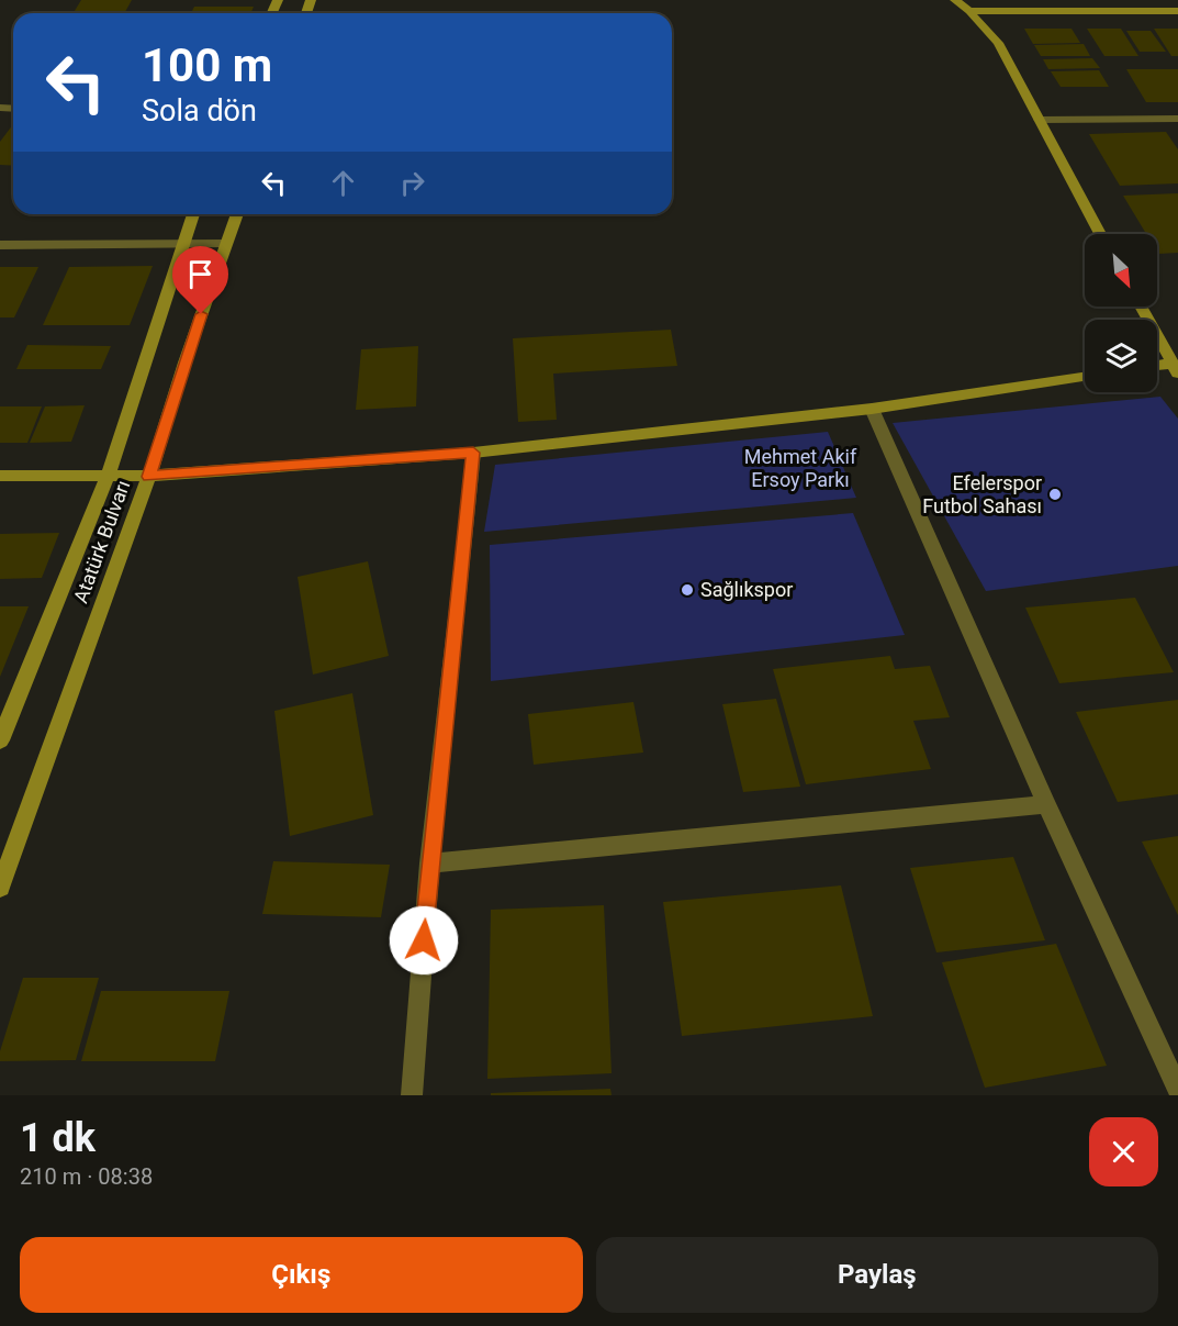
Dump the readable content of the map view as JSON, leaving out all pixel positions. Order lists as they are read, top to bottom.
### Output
{
  "streets": {
    "street": ["Atatürk Bulvarı"]
  },
  "parks": ["Mehmet Akif Ersoy Parkı"],
  "places": ["Efelerspor Futbol Sahası", "Sağlıkspor"],
  "north": "bottom right",
  "page": {
    "turn": ["100 m", "Sola dön"],
    "heading": ["1 dk", "210 m · 08:38"],
    "buttons": ["Çıkış", "Paylaş"]
  }
}
